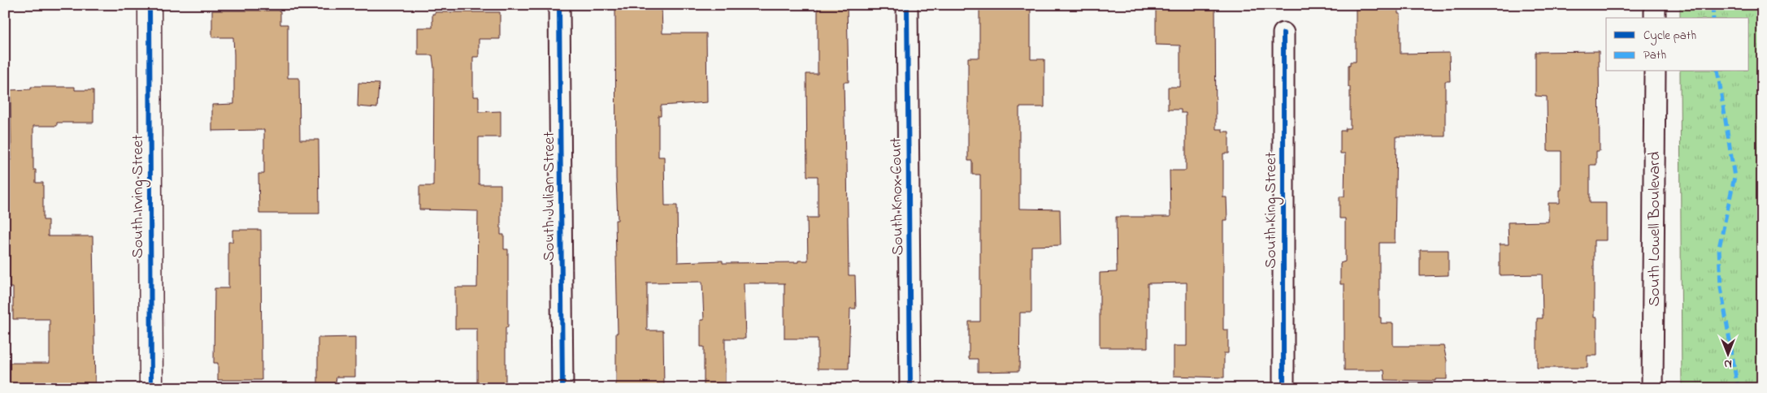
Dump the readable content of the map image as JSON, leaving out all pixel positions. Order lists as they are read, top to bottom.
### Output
{
  "streets": {
    "street": [
      "South Irving Street",
      "South Julian Street",
      "South Knox Court",
      "South King Street",
      "South Lowell Boulevard"
    ]
  },
  "legend": ["Cycle path", "Path"],
  "north": "bottom"
}
